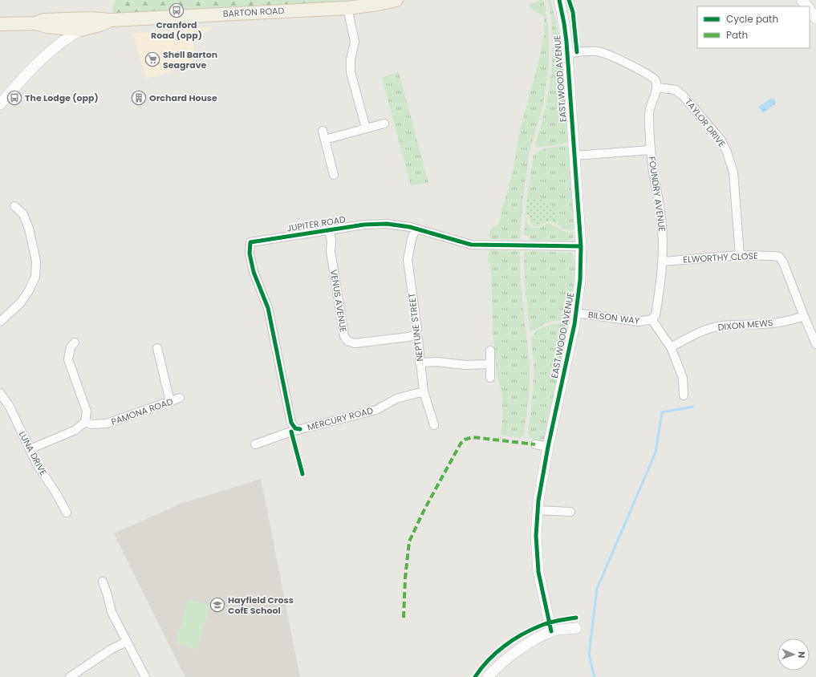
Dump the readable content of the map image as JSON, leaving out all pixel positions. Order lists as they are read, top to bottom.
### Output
{
  "streets": {
    "main road": ["BARTON ROAD"],
    "street": [
      "EAST WOOD AVENUE",
      "TAYLOR DRIVE",
      "FOUNDRY AVENUE",
      "JUPITER ROAD",
      "ELWORTHY CLOSE",
      "VENUS AVENUE",
      "BILSON WAY",
      "DIXON MEWS",
      "NEPTUNE STREET",
      "PAMONA ROAD",
      "MERCURY ROAD",
      "LUNA DRIVE"
    ]
  },
  "crossings": [
    ["EAST WOOD AVENUE", "JUPITER ROAD"],
    ["EAST WOOD AVENUE", "BILSON WAY"],
    ["TAYLOR DRIVE", "FOUNDRY AVENUE"],
    ["TAYLOR DRIVE", "ELWORTHY CLOSE"],
    ["FOUNDRY AVENUE", "ELWORTHY CLOSE"],
    ["FOUNDRY AVENUE", "BILSON WAY"],
    ["JUPITER ROAD", "VENUS AVENUE"],
    ["JUPITER ROAD", "NEPTUNE STREET"],
    ["JUPITER ROAD", "MERCURY ROAD"],
    ["ELWORTHY CLOSE", "DIXON MEWS"],
    ["VENUS AVENUE", "NEPTUNE STREET"],
    ["NEPTUNE STREET", "MERCURY ROAD"]
  ],
  "places": {
    "bus stop": ["Cranford Road (opp)", "The Lodge (opp)"],
    "supermarket": ["Shell Barton Seagrave"],
    "building": ["Orchard House"],
    "school or university": ["Hayfield Cross CofE School"]
  },
  "legend": ["Cycle path", "Path"],
  "north": "right"
}
